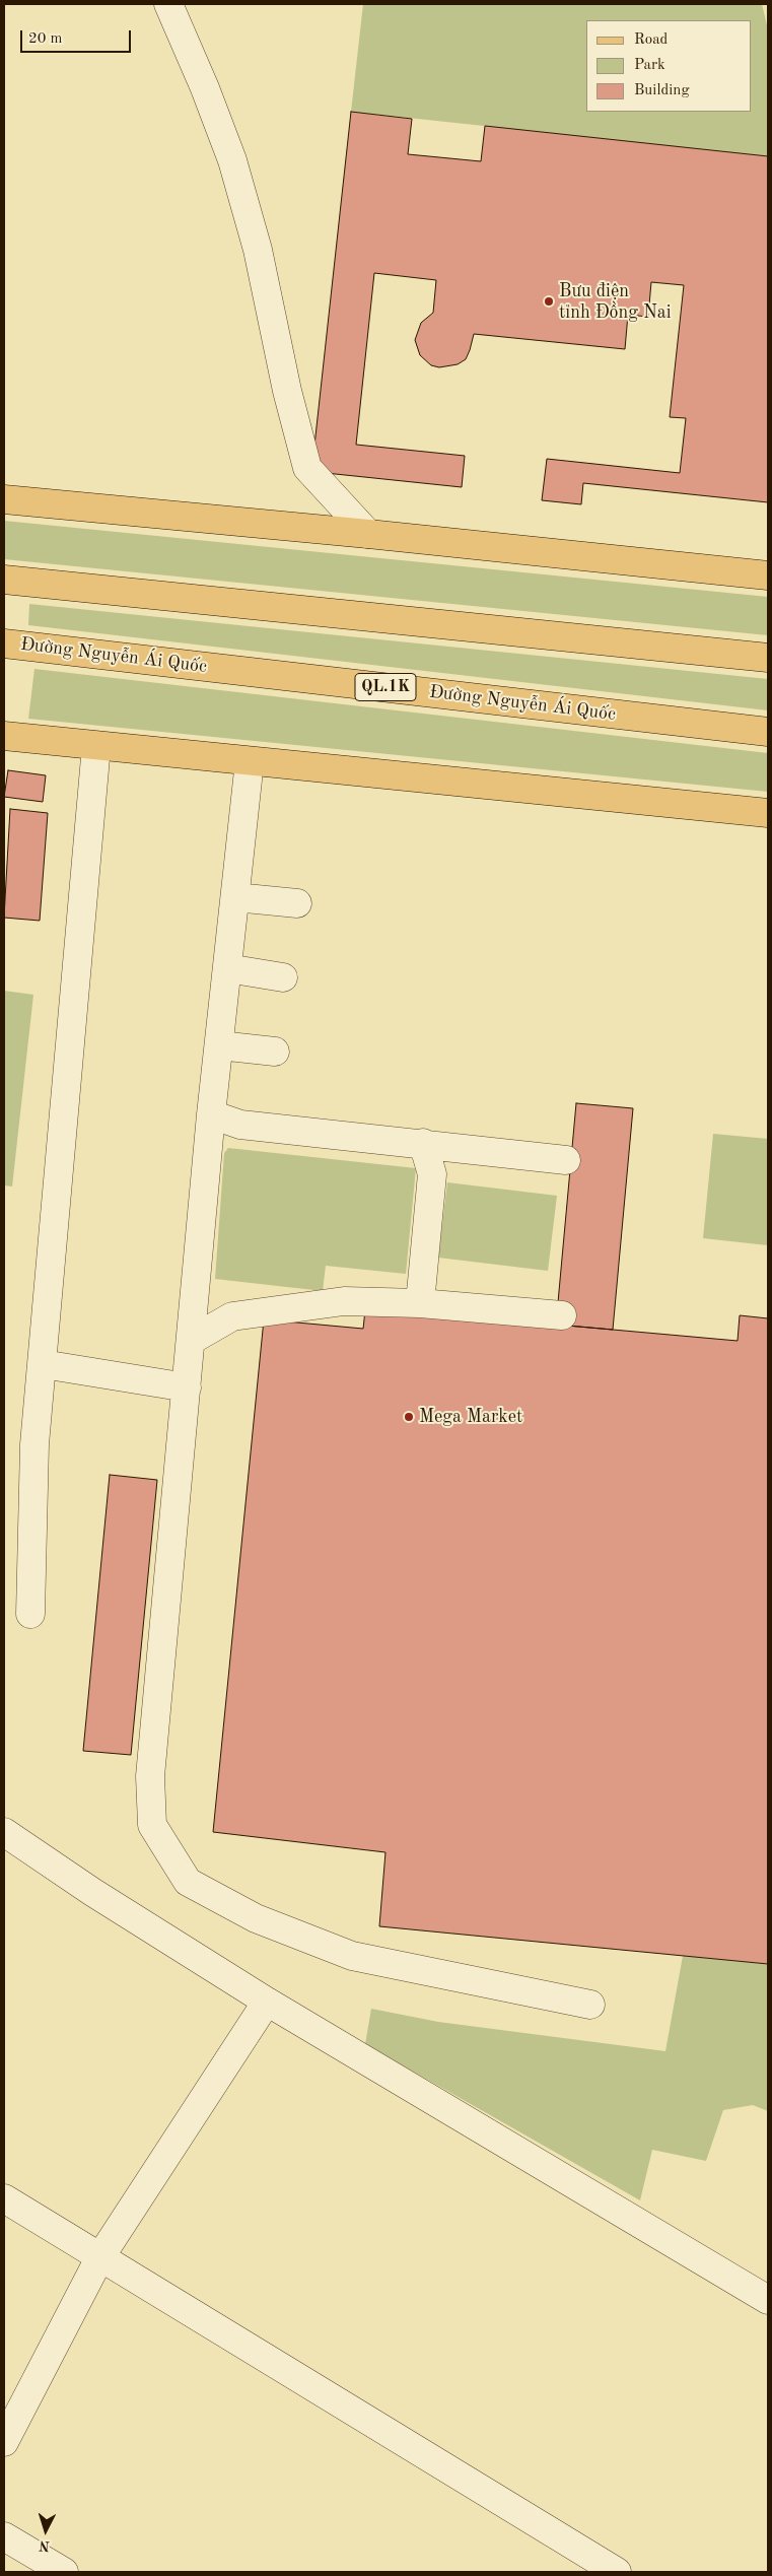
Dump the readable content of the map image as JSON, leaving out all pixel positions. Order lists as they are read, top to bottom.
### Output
{
  "streets": {
    "main road": ["Đường Nguyễn Ái Quốc", "QL.1K"]
  },
  "places": ["Bưu điện tỉnh Đồng Nai", "Mega Market"],
  "legend": ["Road", "Park", "Building"],
  "scale_bar": "20 m",
  "north": "bottom"
}
